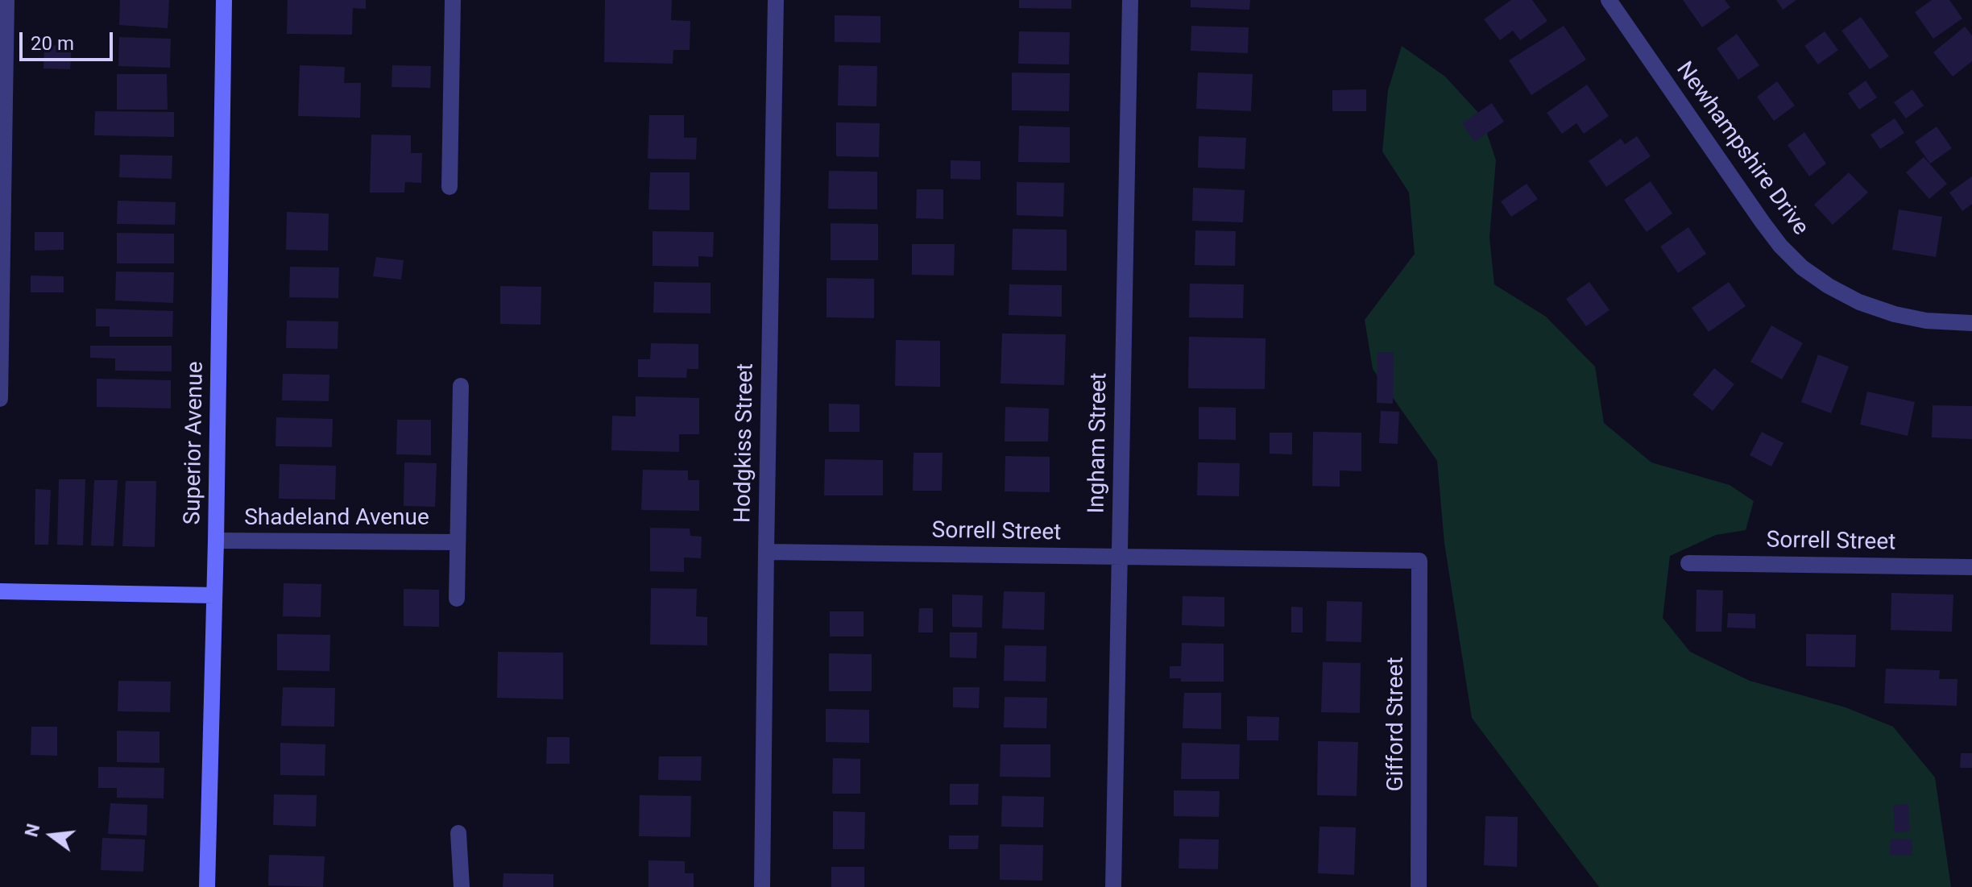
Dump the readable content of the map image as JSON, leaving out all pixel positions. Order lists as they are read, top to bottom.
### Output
{
  "streets": {
    "street": [
      "Newhampshire Drive",
      "Superior Avenue",
      "Hodgkiss Street",
      "Ingham Street",
      "Shadeland Avenue",
      "Sorrell Street",
      "Gifford Street"
    ]
  },
  "crossings": [
    ["Superior Avenue", "Shadeland Avenue"],
    ["Hodgkiss Street", "Sorrell Street"],
    ["Ingham Street", "Sorrell Street"],
    ["Sorrell Street", "Gifford Street"]
  ],
  "scale_bar": "20 m",
  "north": "left"
}
